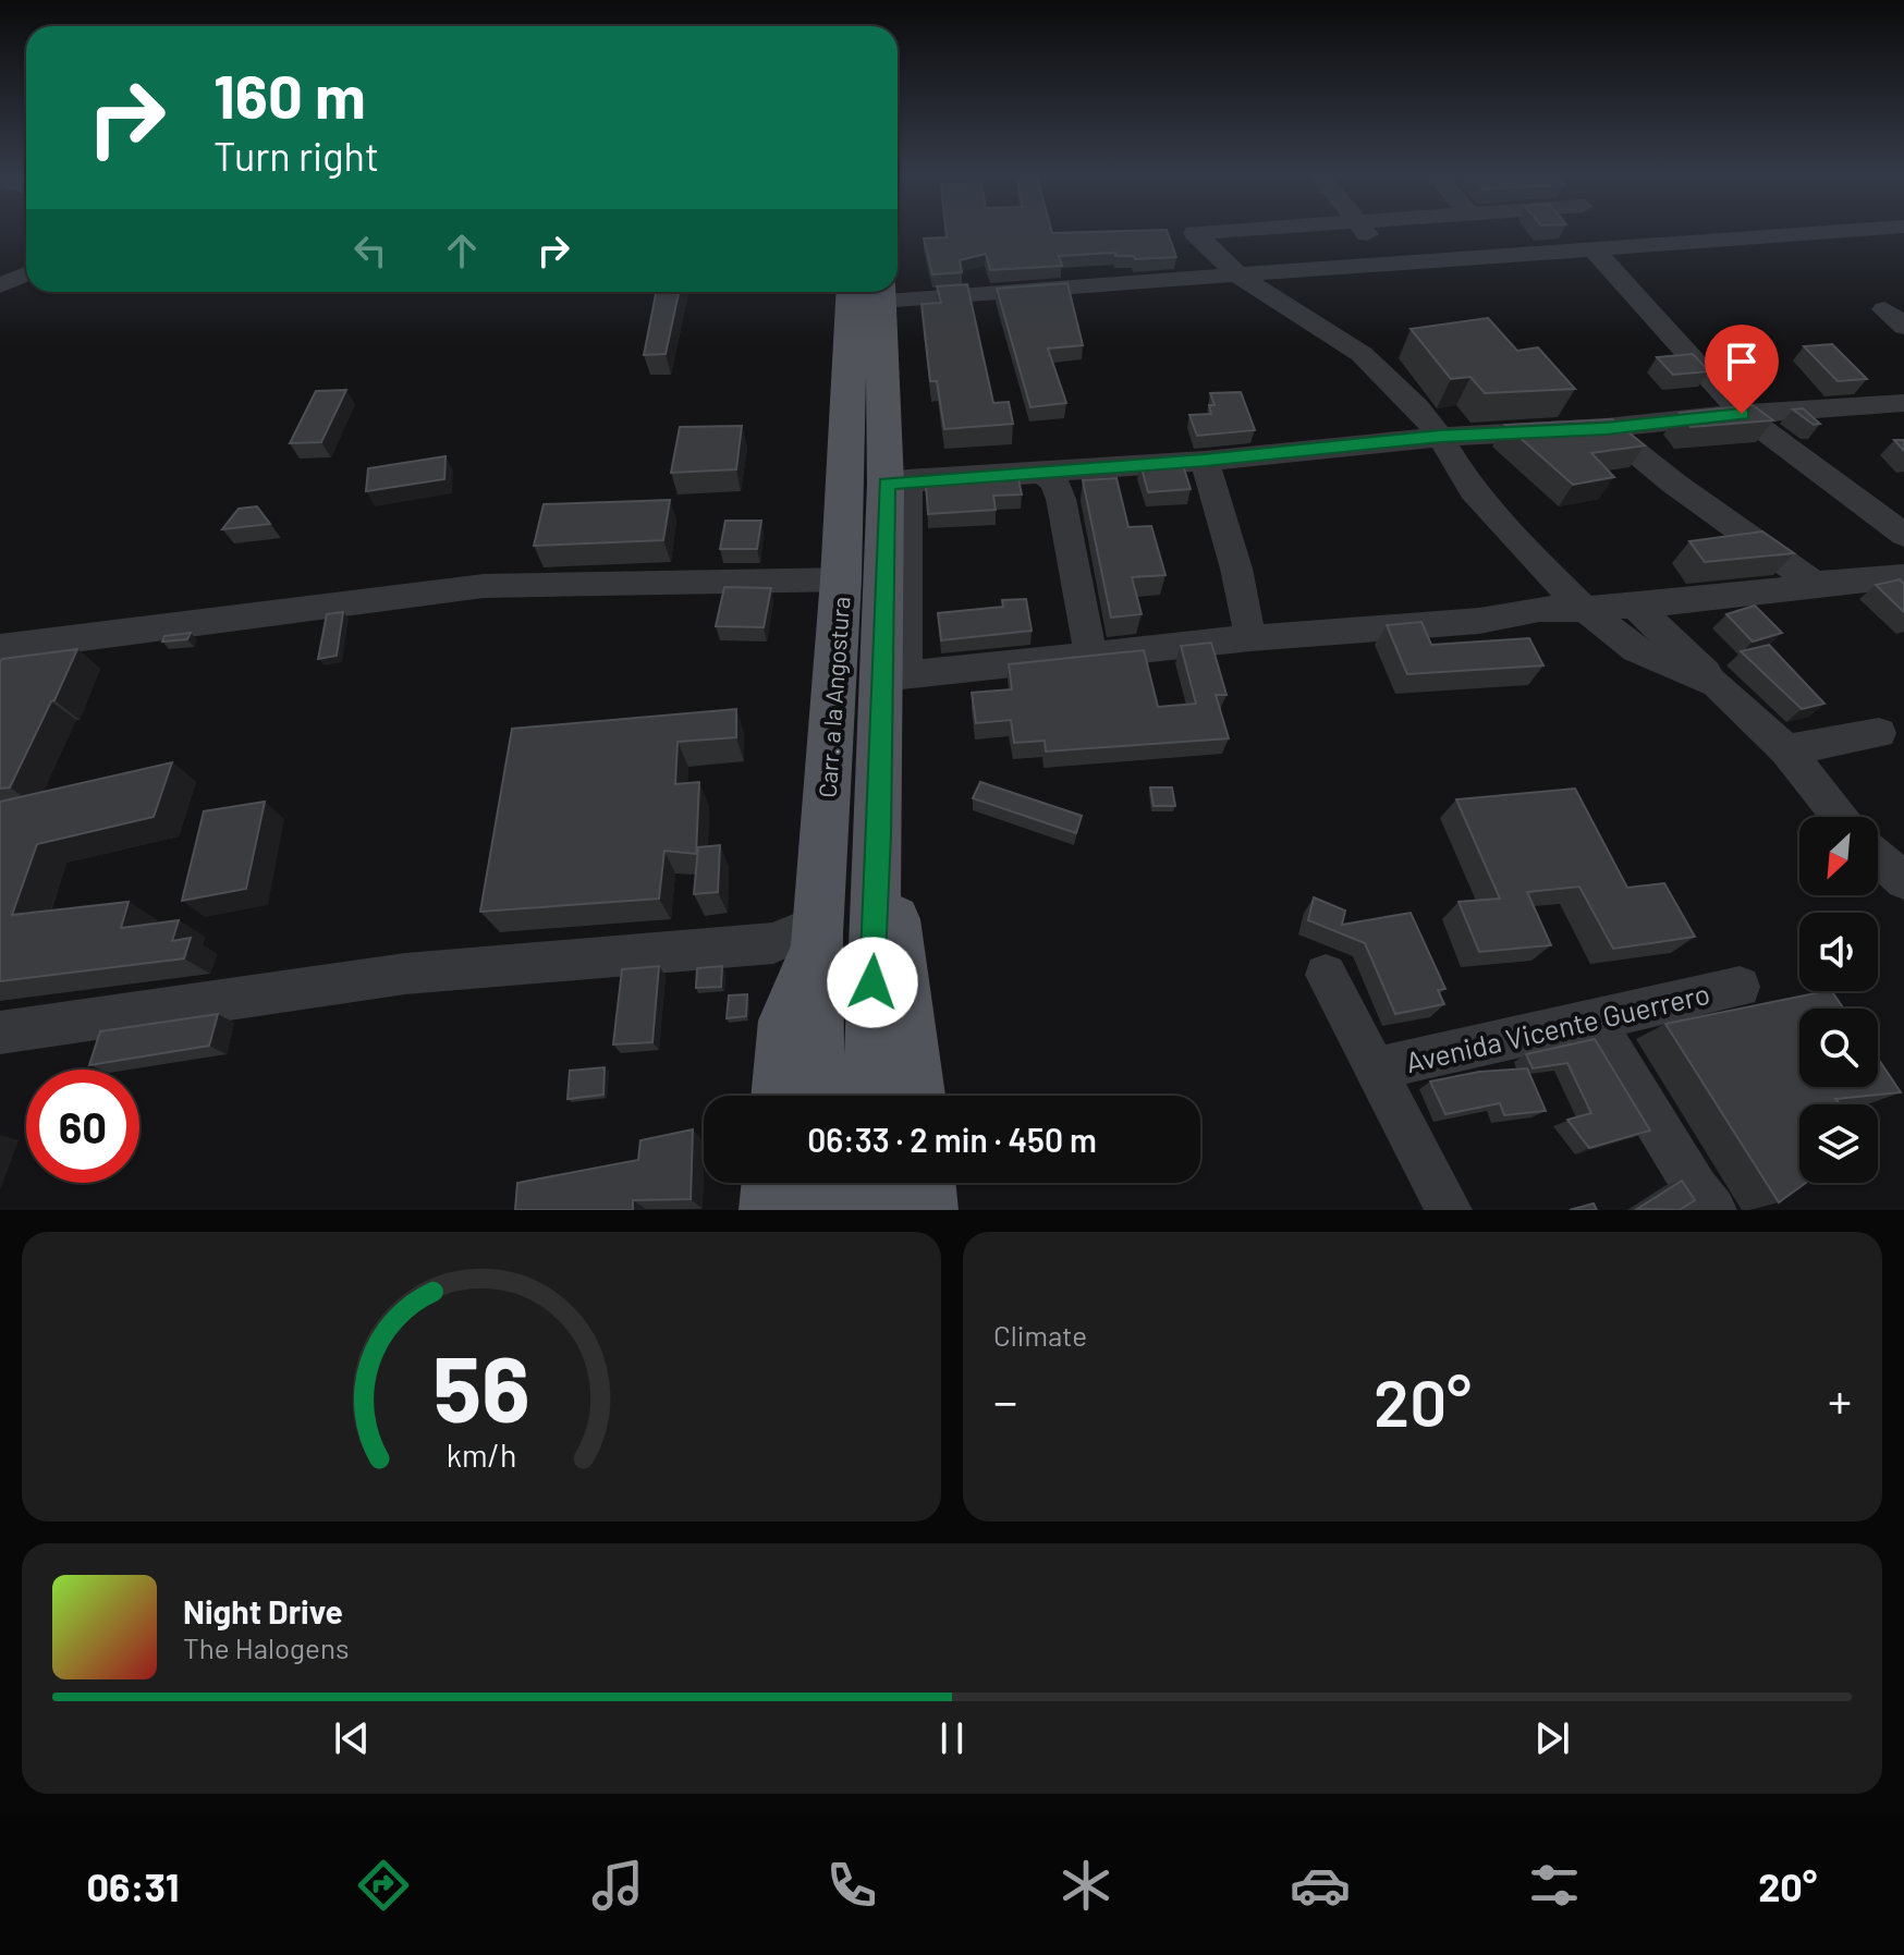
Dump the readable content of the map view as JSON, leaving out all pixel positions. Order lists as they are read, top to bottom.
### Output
{
  "streets": {
    "main road": ["Carr. a la Angostura"],
    "street": ["Avenida Vicente Guerrero"]
  },
  "north": "bottom left",
  "page": {
    "turn": ["160 m", "Turn right"],
    "limit": "60",
    "trip": "06:33 · 2 min · 450 m",
    "tile": "Climate",
    "heat": ["−", "20°", "+"],
    "song": ["Night Drive", "The Halogens"],
    "tabs": ["06:31", "20°"],
    "gauge": ["56", "km/h"]
  }
}
